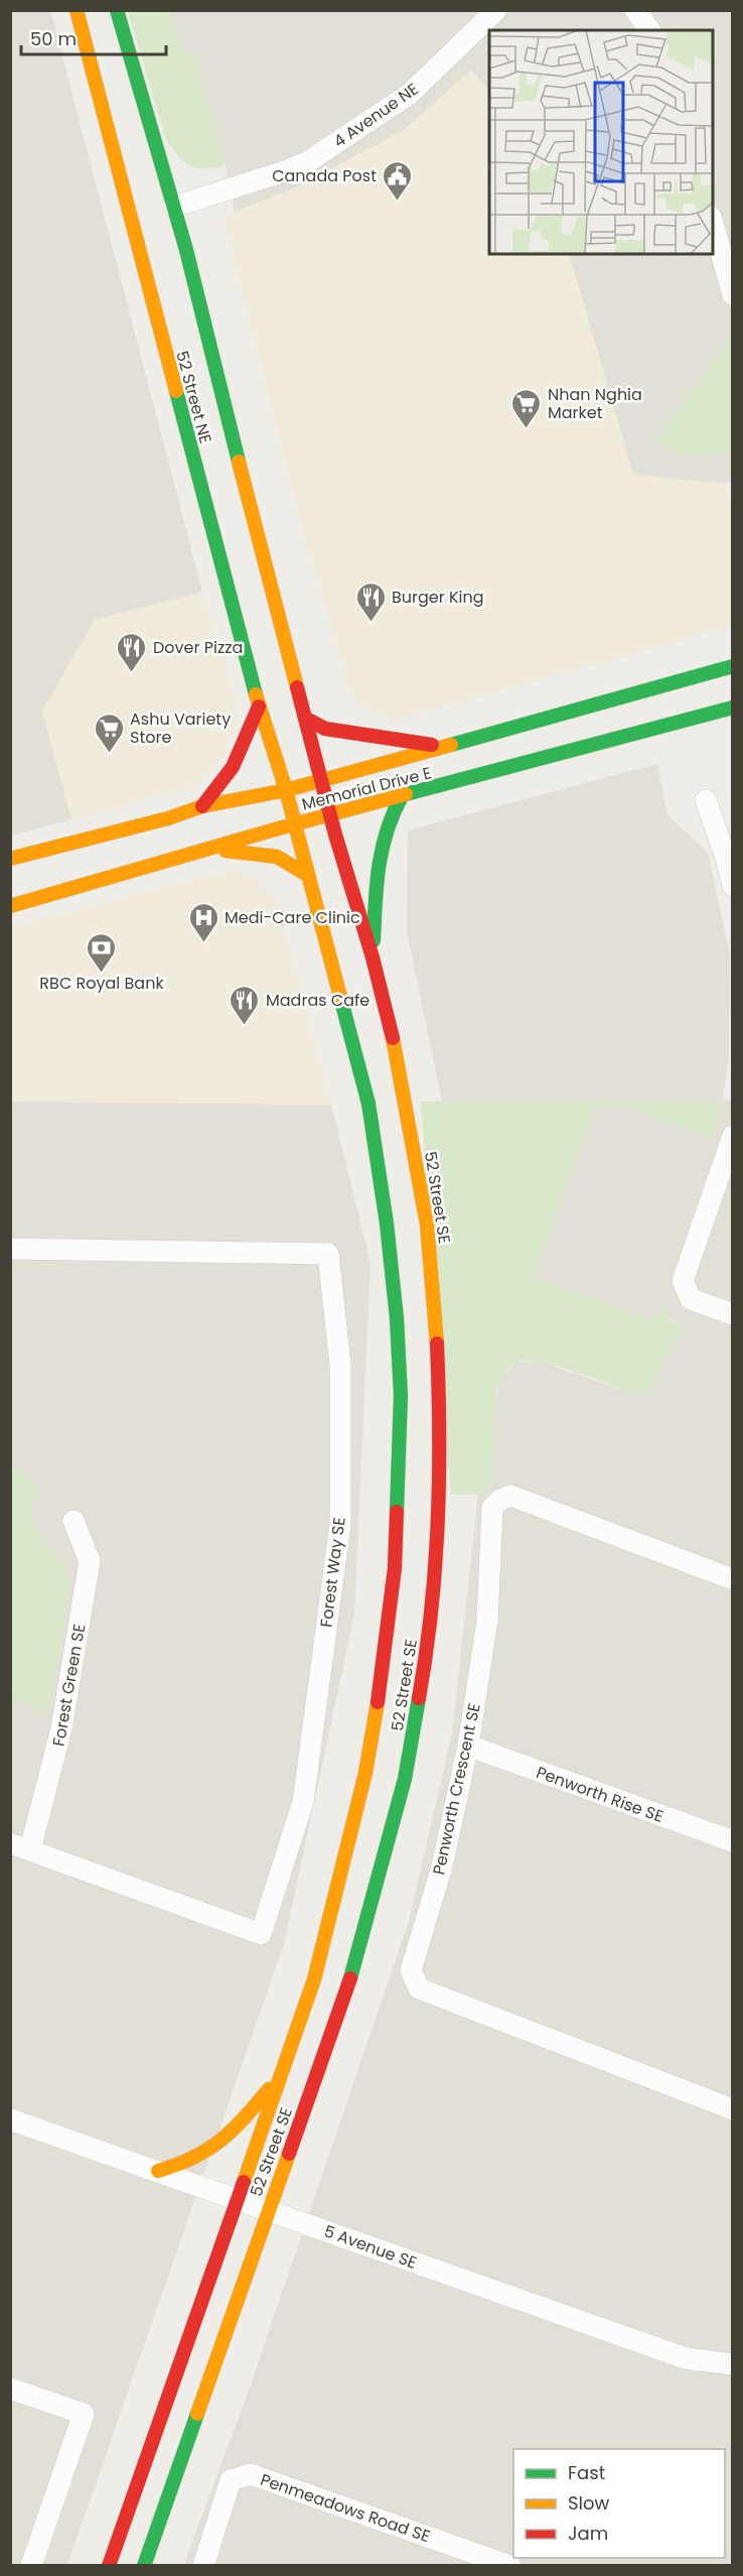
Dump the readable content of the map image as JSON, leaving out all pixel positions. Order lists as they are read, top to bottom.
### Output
{
  "streets": {
    "main road": ["52 Street NE", "Memorial Drive E", "52 Street SE"],
    "street": [
      "4 Avenue NE",
      "Forest Way SE",
      "Forest Green SE",
      "Penworth Crescent SE",
      "Penworth Rise SE",
      "5 Avenue SE",
      "Penmeadows Road SE"
    ]
  },
  "crossings": [
    ["4 Avenue NE", "52 Street NE"],
    ["52 Street NE", "Memorial Drive E"],
    ["52 Street NE", "52 Street SE"],
    ["Memorial Drive E", "52 Street SE"],
    ["52 Street SE", "5 Avenue SE"],
    ["Forest Way SE", "Forest Green SE"],
    ["Penworth Crescent SE", "Penworth Rise SE"]
  ],
  "places": {
    "public building": ["Canada Post"],
    "supermarket": ["Nhan Nghia Market", "Ashu Variety Store"],
    "restaurant": ["Burger King", "Dover Pizza", "Madras Cafe"],
    "hospital": ["Medi-Care Clinic"],
    "bank": ["RBC Royal Bank"]
  },
  "legend": ["Fast", "Slow", "Jam"],
  "scale_bar": "50 m"
}
